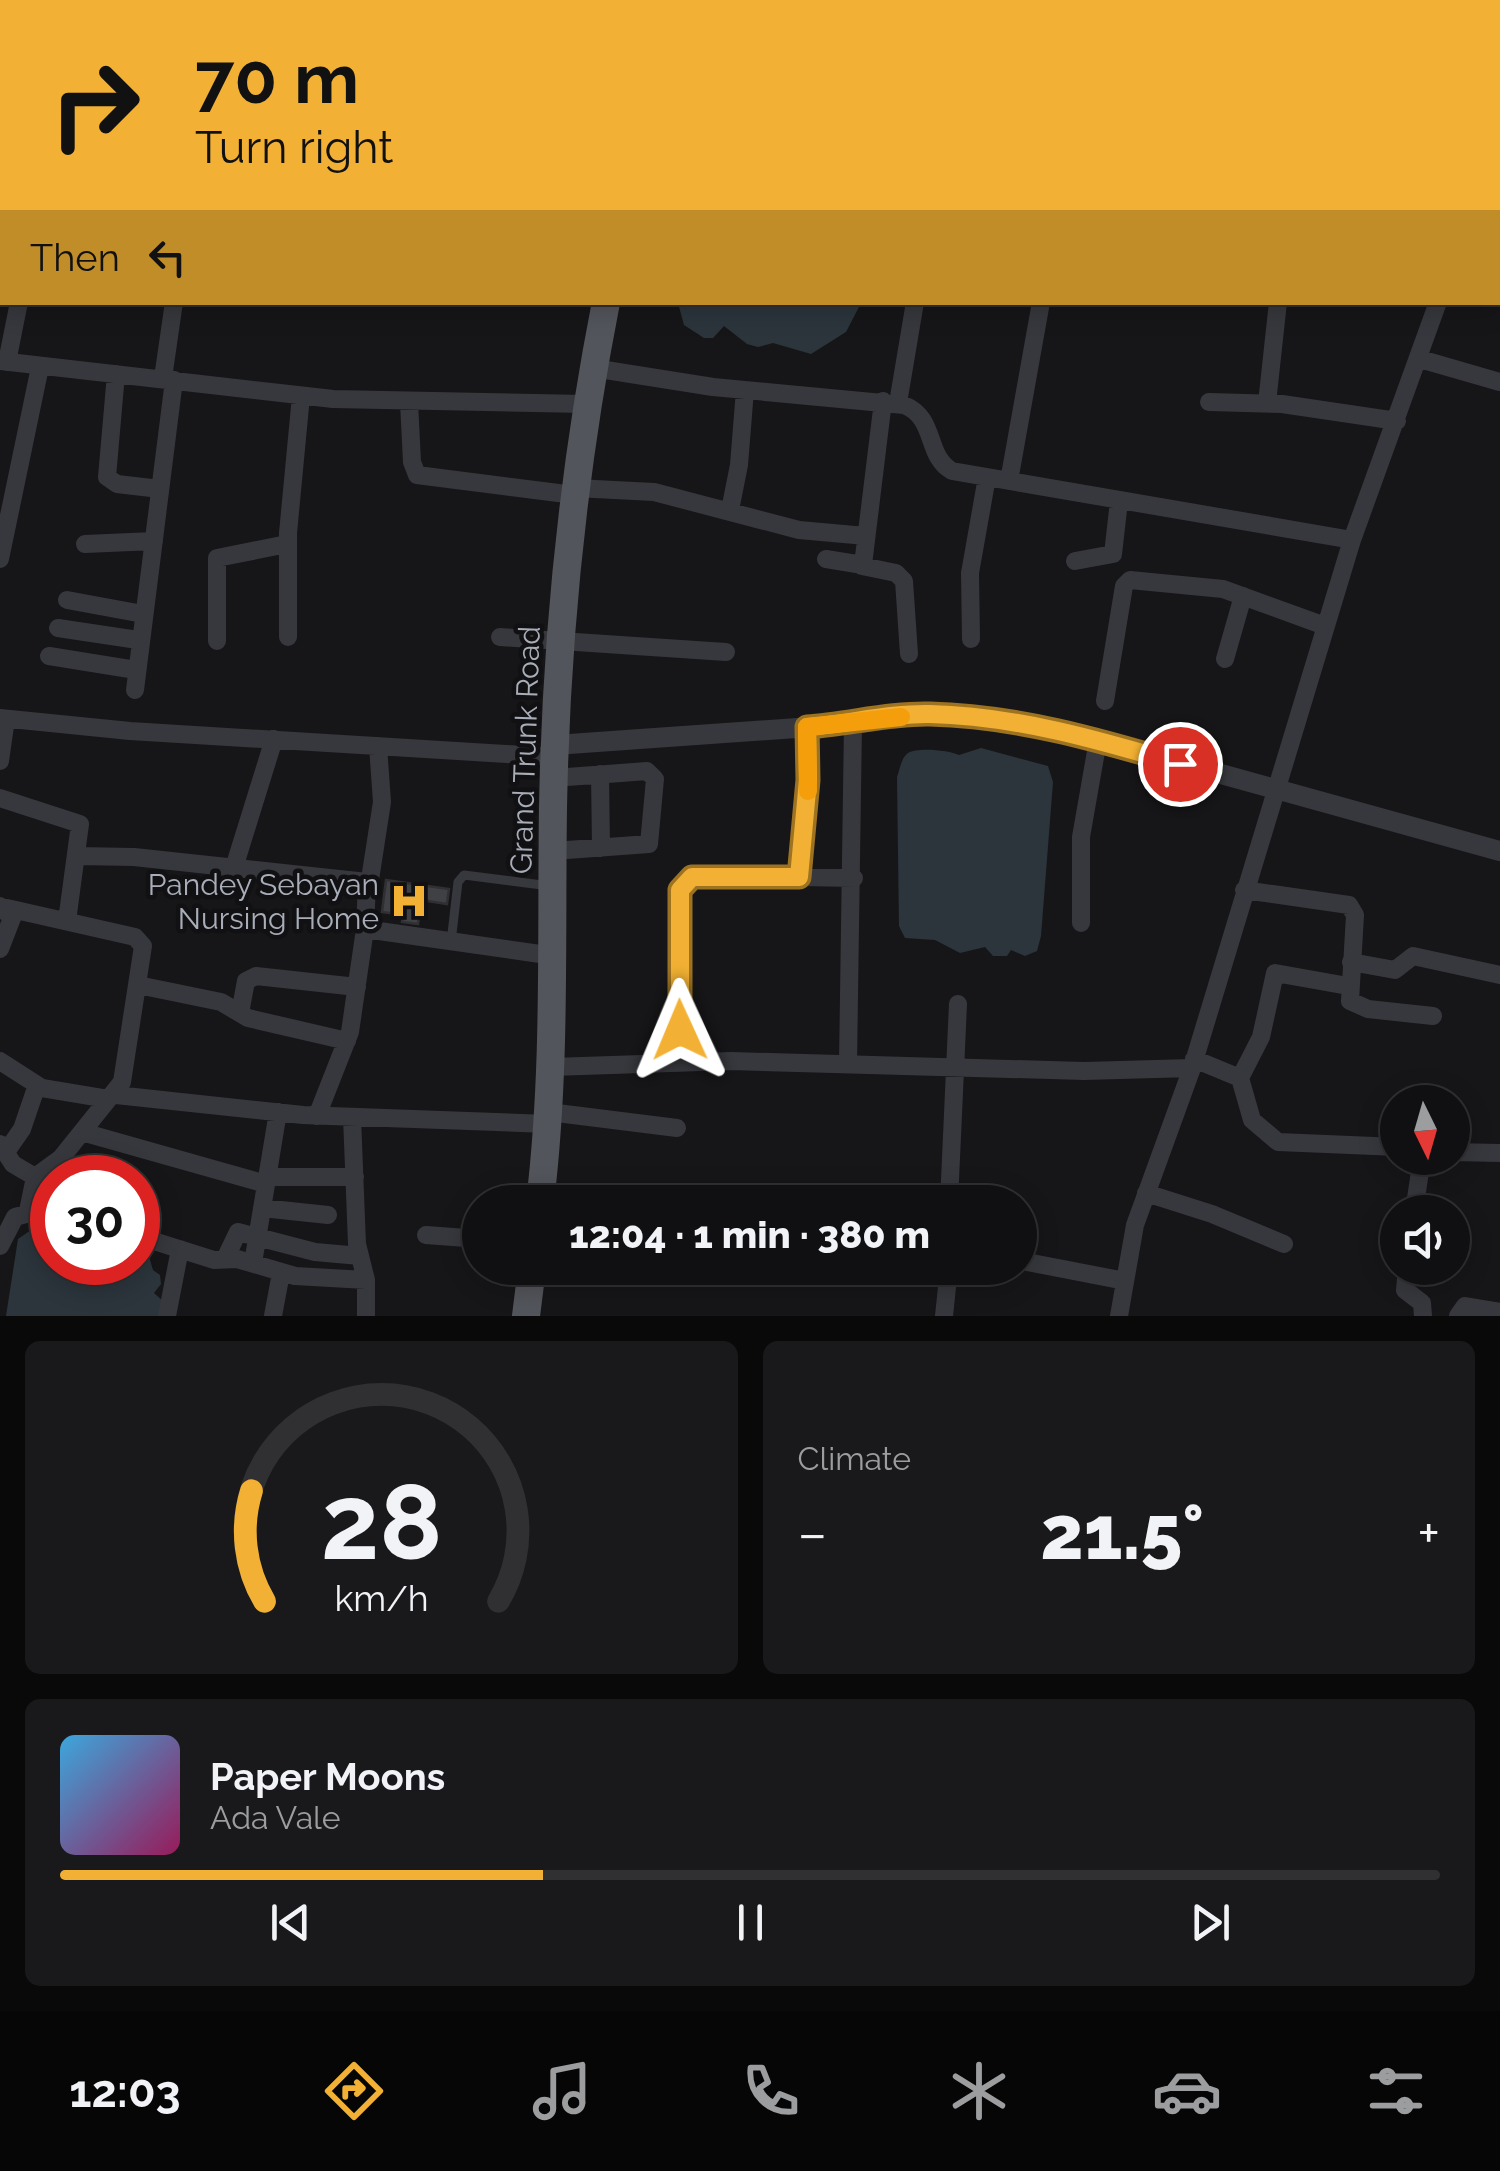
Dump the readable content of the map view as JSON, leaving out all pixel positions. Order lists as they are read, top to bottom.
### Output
{
  "streets": {
    "main road": ["Grand Trunk Road"]
  },
  "places": {
    "hospital": ["Pandey Sebayan Nursing Home"]
  },
  "north": "bottom",
  "page": {
    "turn": ["70 m", "Turn right"],
    "then": "Then",
    "limit": "30",
    "trip": "12:04 · 1 min · 380 m",
    "tile": "Climate",
    "heat": ["−", "21.5°", "+"],
    "song": ["Paper Moons", "Ada Vale"],
    "tabs": "12:03",
    "gauge": ["28", "km/h"]
  }
}
